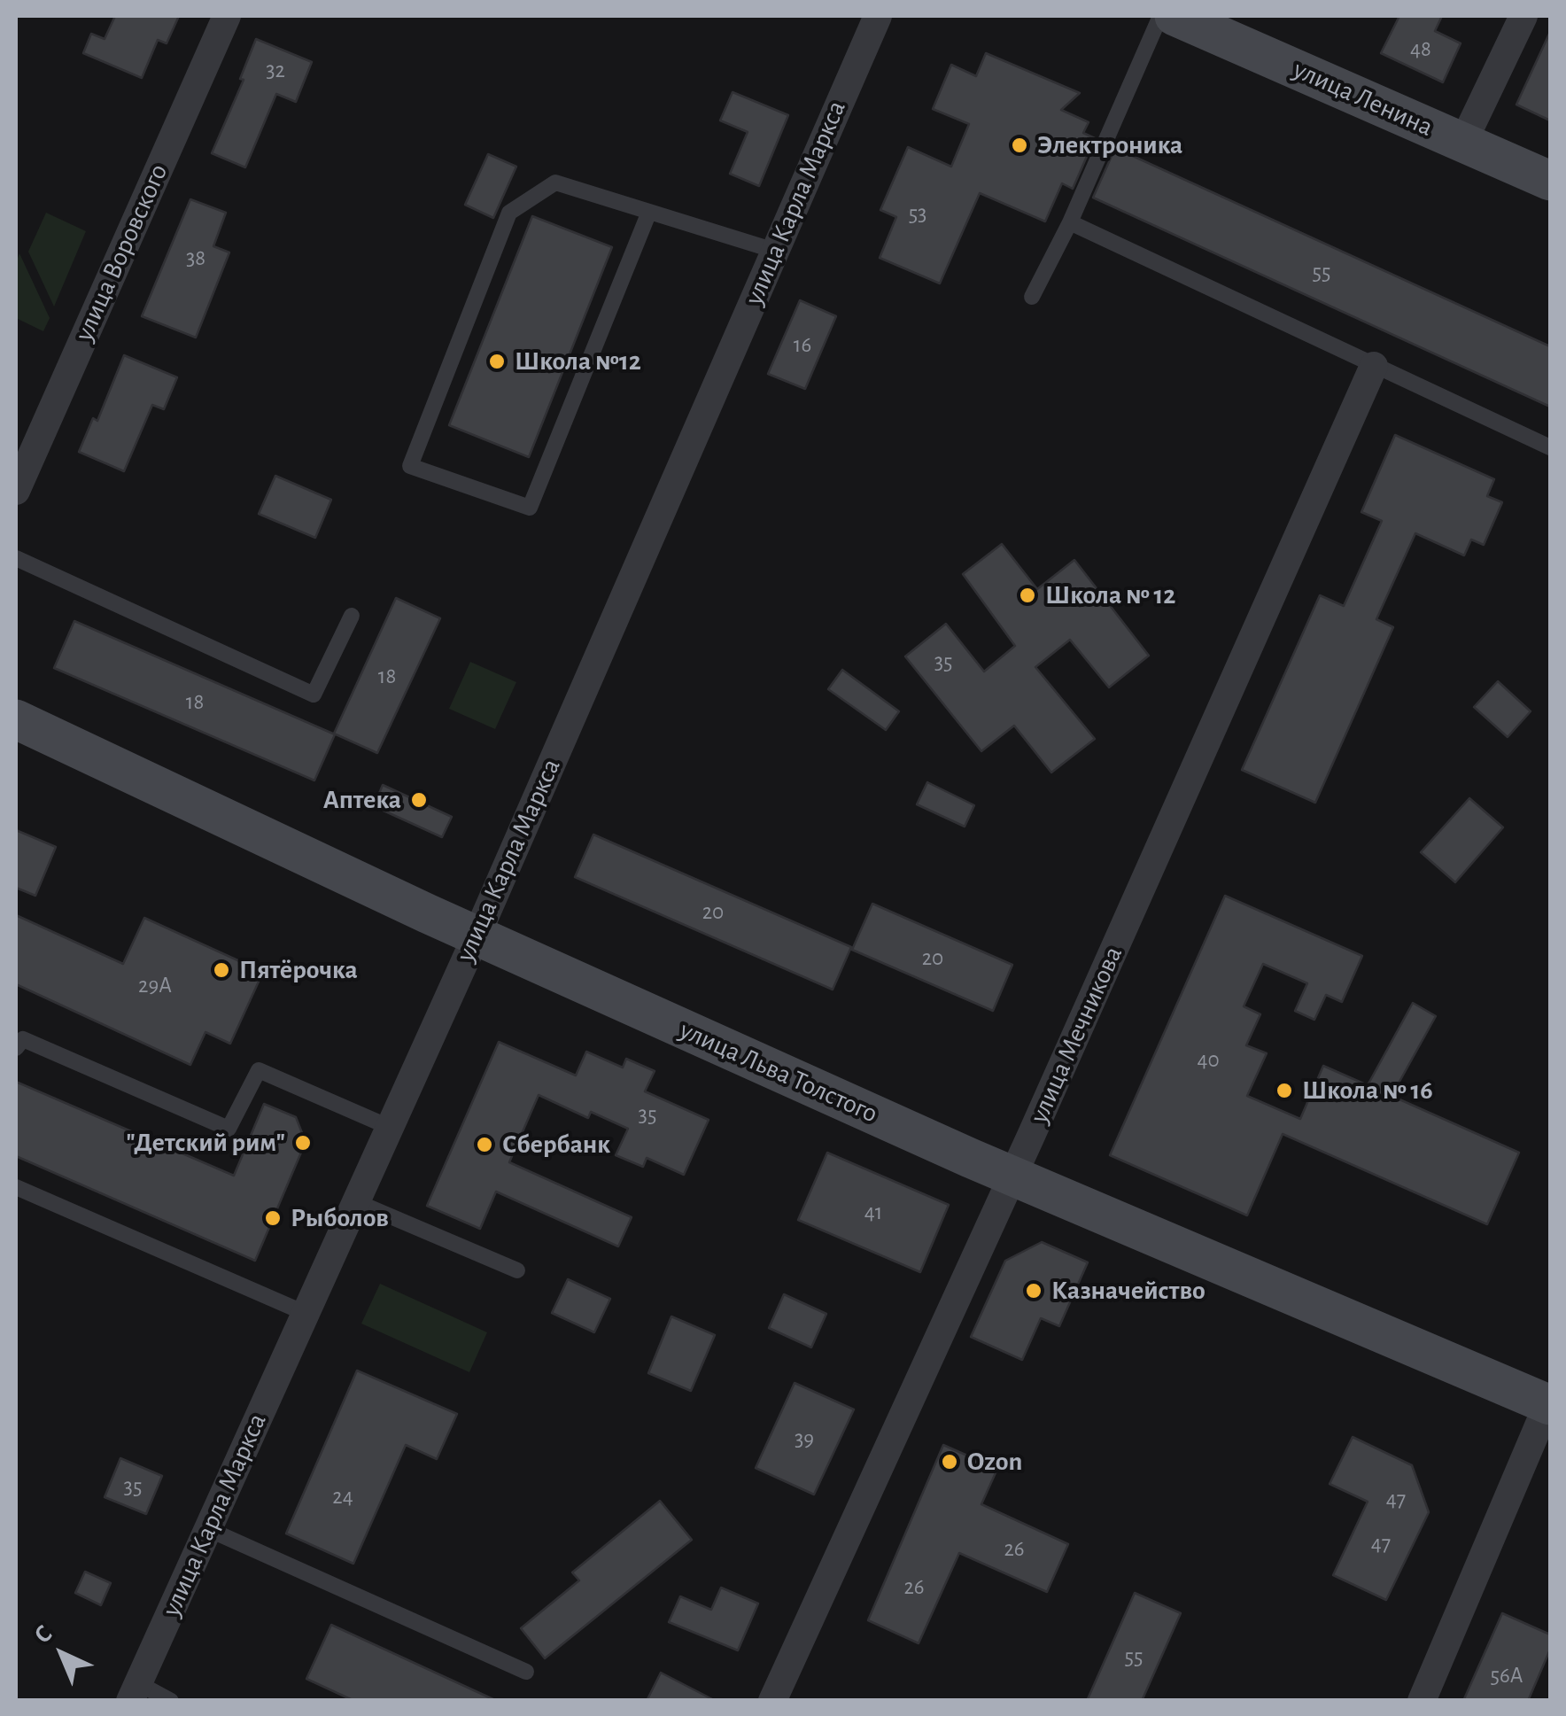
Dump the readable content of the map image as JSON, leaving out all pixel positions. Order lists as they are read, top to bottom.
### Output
{
  "streets": {
    "street": [
      "улица Ленина",
      "улица Карла Маркса",
      "улица Воровского",
      "улица Мечникова",
      "улица Льва Толстого"
    ]
  },
  "crossings": [
    ["улица Карла Маркса", "улица Льва Толстого"],
    ["улица Мечникова", "улица Льва Толстого"]
  ],
  "places": [
    "Электроника",
    "Школа №12",
    "Школа № 12",
    "Аптека",
    "Пятёрочка",
    "Школа № 16",
    "\"Детский рим\"",
    "Сбербанк",
    "Рыболов",
    "Казначейство",
    "Ozon"
  ],
  "house_numbers": [
    "48",
    "32",
    "53",
    "38",
    "55",
    "16",
    "35",
    "18",
    "18",
    "20",
    "20",
    "29А",
    "40",
    "35",
    "41",
    "39",
    "35",
    "24",
    "47",
    "47",
    "26",
    "26",
    "55",
    "56А"
  ],
  "north": "top left"
}
